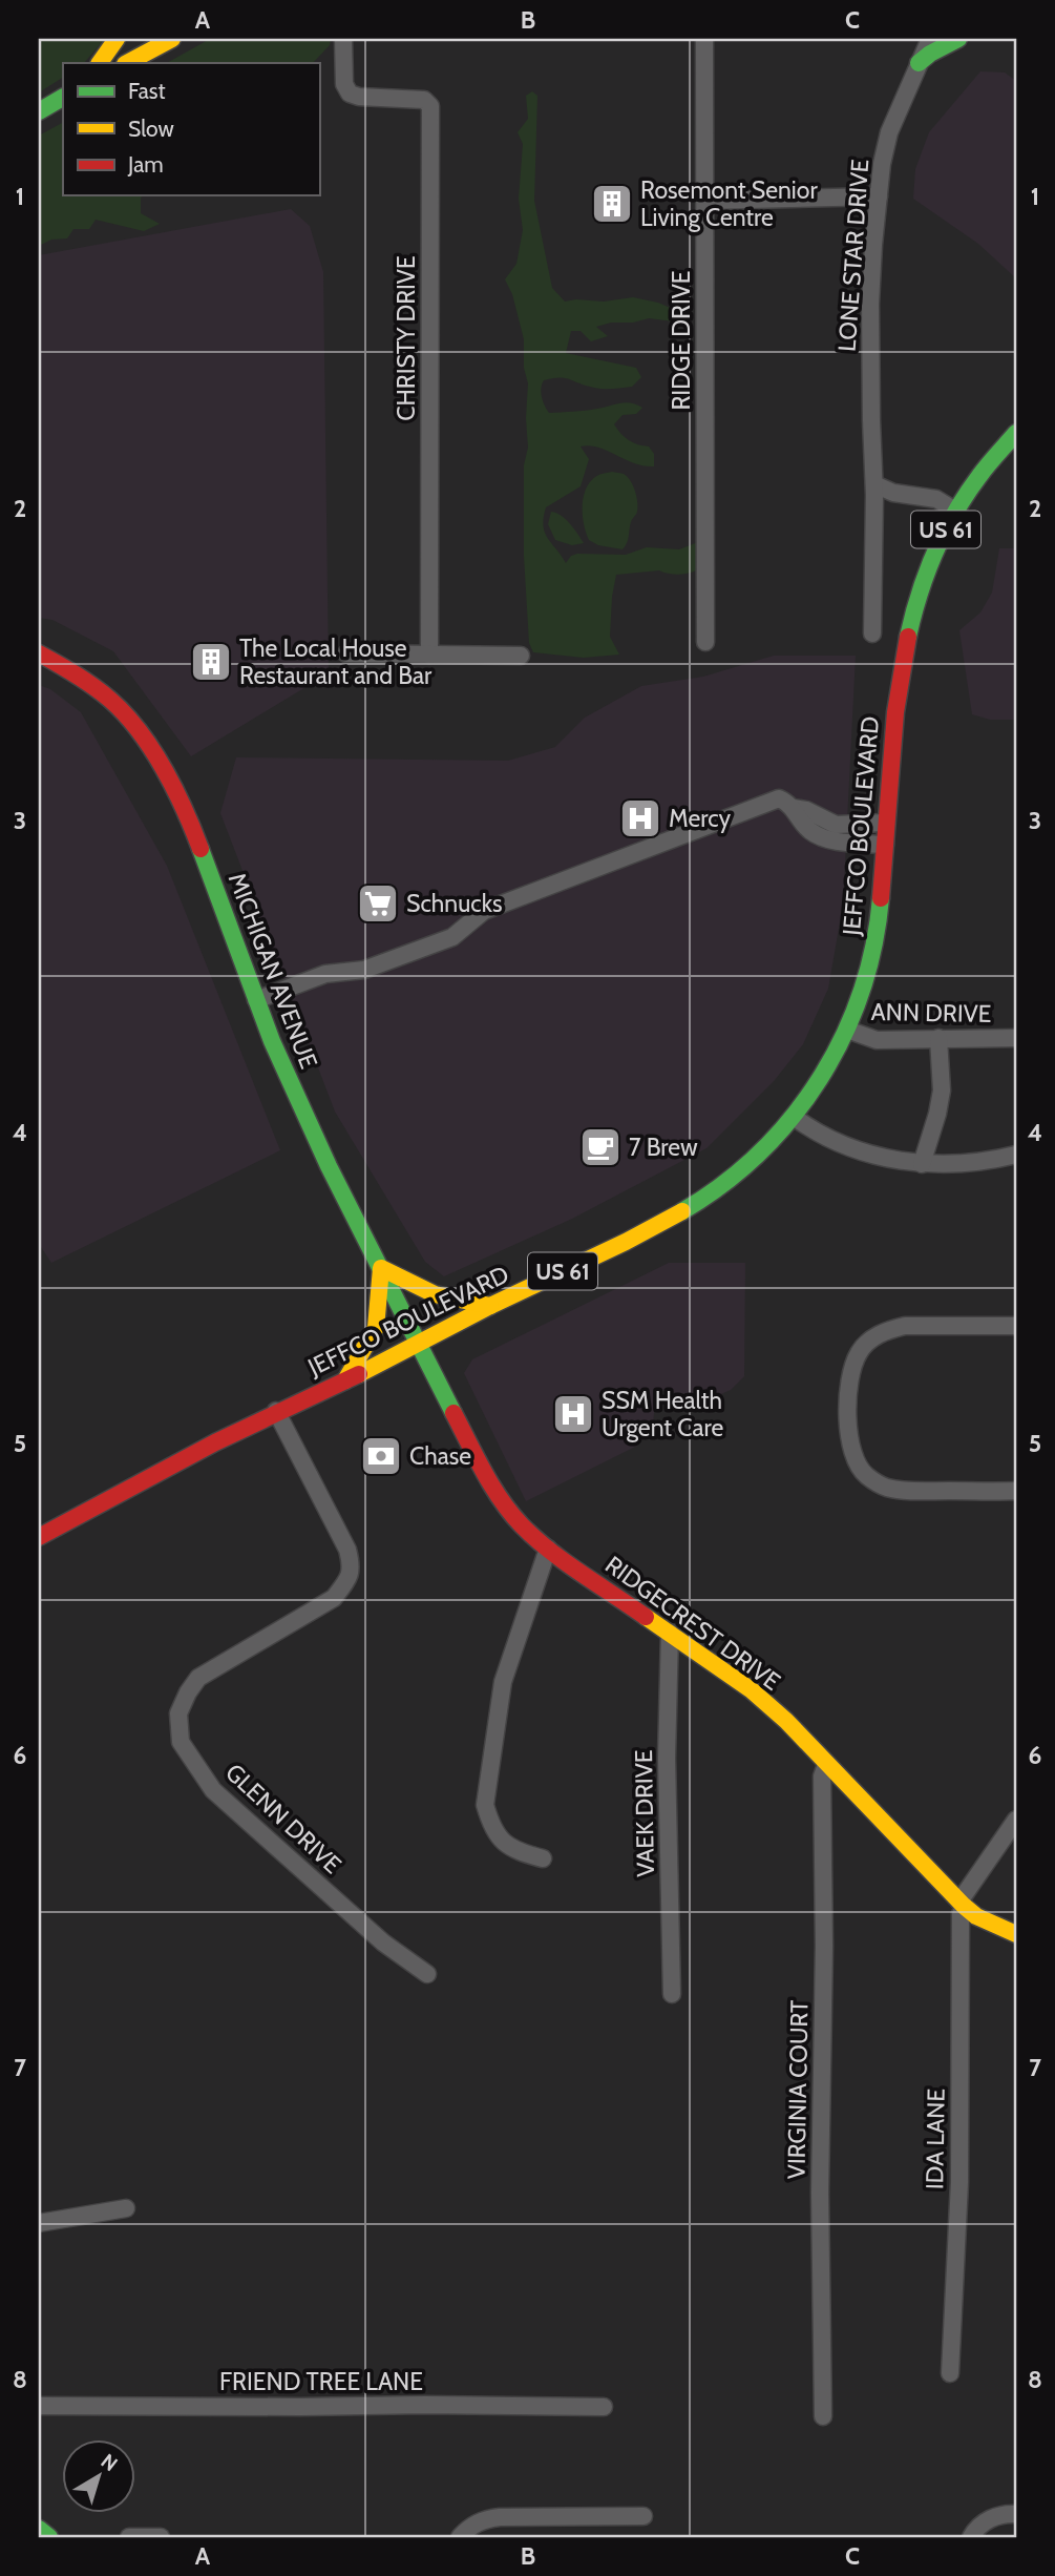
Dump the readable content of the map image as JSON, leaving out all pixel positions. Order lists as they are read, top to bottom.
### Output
{
  "streets": {
    "main road": [
      "US 61",
      "JEFFCO BOULEVARD",
      "MICHIGAN AVENUE",
      "RIDGECREST DRIVE"
    ],
    "street": [
      "LONE STAR DRIVE",
      "CHRISTY DRIVE",
      "RIDGE DRIVE",
      "ANN DRIVE",
      "VAEK DRIVE",
      "GLENN DRIVE",
      "VIRGINIA COURT",
      "IDA LANE",
      "FRIEND TREE LANE"
    ]
  },
  "crossings": [
    ["JEFFCO BOULEVARD", "MICHIGAN AVENUE"],
    ["JEFFCO BOULEVARD", "ANN DRIVE"],
    ["JEFFCO BOULEVARD", "RIDGECREST DRIVE"],
    ["JEFFCO BOULEVARD", "GLENN DRIVE"],
    ["MICHIGAN AVENUE", "RIDGECREST DRIVE"],
    ["RIDGECREST DRIVE", "VAEK DRIVE"],
    ["RIDGECREST DRIVE", "VIRGINIA COURT"],
    ["RIDGECREST DRIVE", "IDA LANE"]
  ],
  "places": {
    "building": ["Rosemont Senior Living Centre", "The Local House Restaurant and Bar"],
    "hospital": ["Mercy", "SSM Health Urgent Care"],
    "supermarket": ["Schnucks"],
    "cafe": ["7 Brew"],
    "bank": ["Chase"]
  },
  "legend": ["Fast", "Slow", "Jam"],
  "north": "top right",
  "grid": {
    "columns": ["A", "B", "C"],
    "rows": [
      "1",
      "2",
      "3",
      "4",
      "5",
      "6",
      "7",
      "8"
    ]
  }
}
